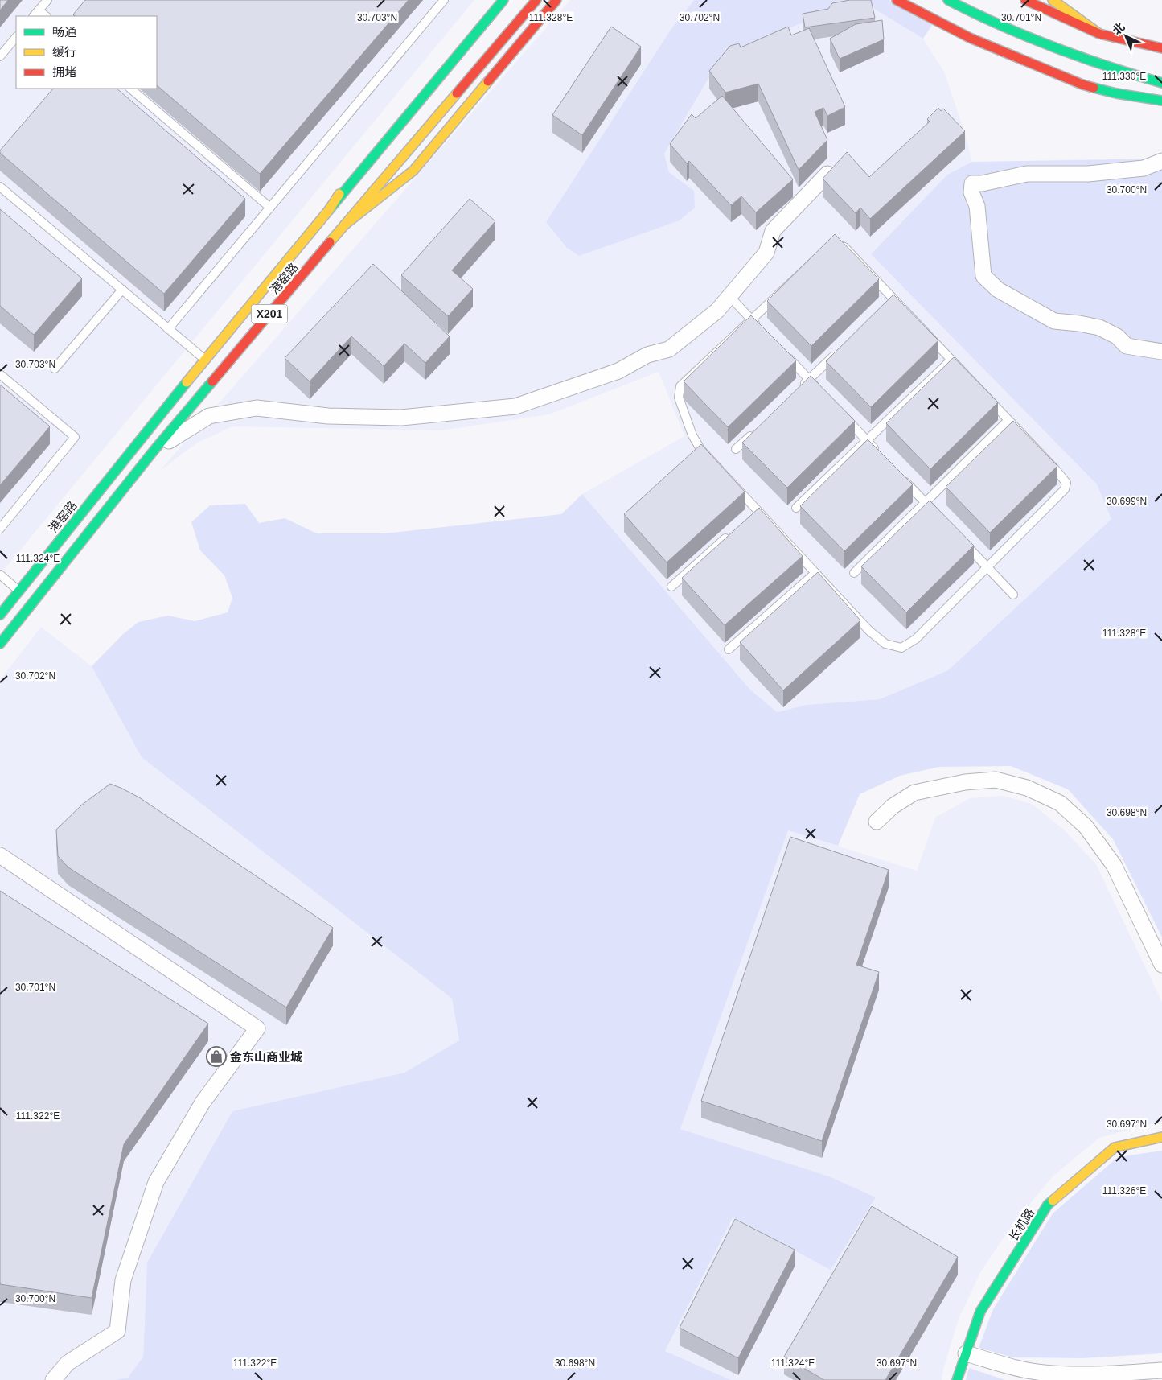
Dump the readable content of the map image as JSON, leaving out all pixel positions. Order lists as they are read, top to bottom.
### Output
{
  "streets": {
    "main road": ["港窑路", "X201", "长机路"]
  },
  "places": {
    "shop": ["金东山商业城"]
  },
  "legend": ["畅通", "缓行", "拥堵"],
  "north": "top left",
  "coordinates": [
    "30.703°N",
    "30.702°N",
    "30.701°N",
    "111.328°E",
    "111.330°E",
    "30.700°N",
    "30.699°N",
    "111.324°E",
    "30.698°N",
    "111.322°E",
    "30.697°N",
    "111.326°E"
  ]
}
